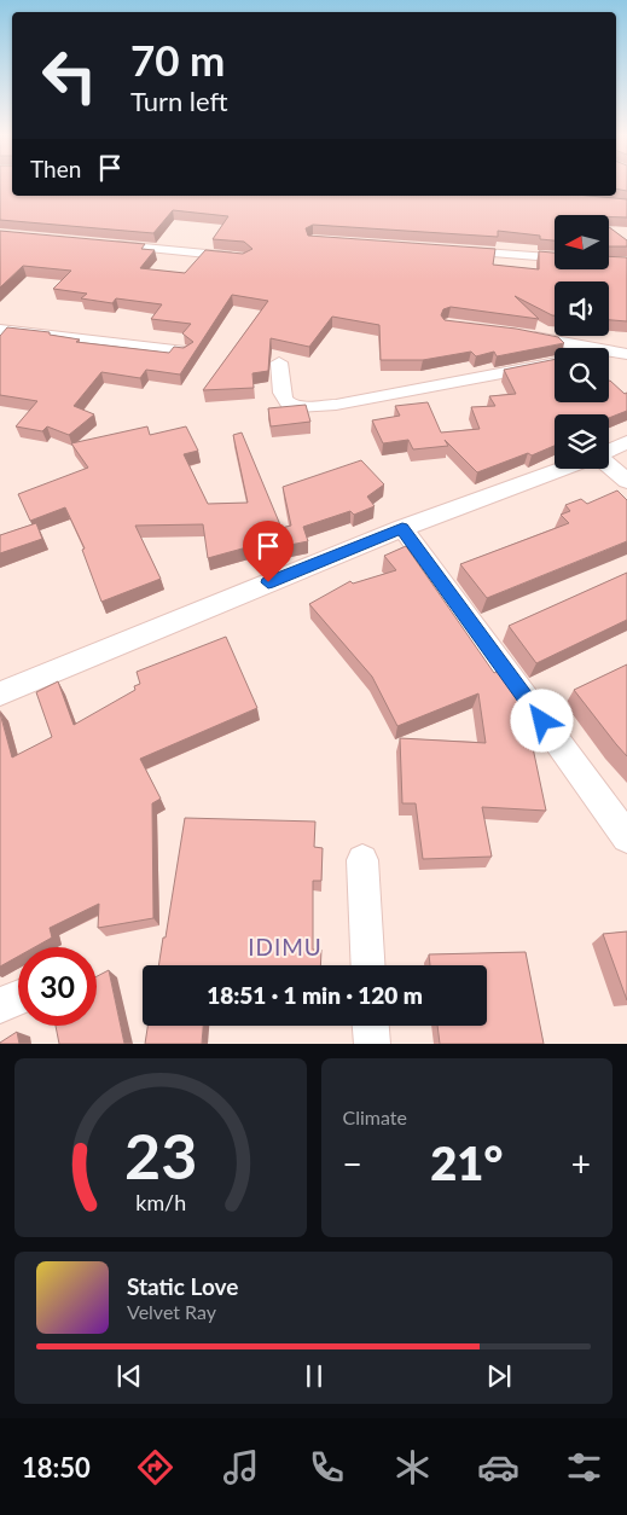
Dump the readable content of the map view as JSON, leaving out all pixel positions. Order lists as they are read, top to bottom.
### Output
{
  "districts": ["IDIMU"],
  "north": "left",
  "page": {
    "turn": ["70 m", "Turn left"],
    "then": "Then",
    "limit": "30",
    "trip": "18:51 · 1 min · 120 m",
    "tile": "Climate",
    "heat": ["−", "21°", "+"],
    "song": ["Static Love", "Velvet Ray"],
    "tabs": "18:50",
    "gauge": ["23", "km/h"]
  }
}
